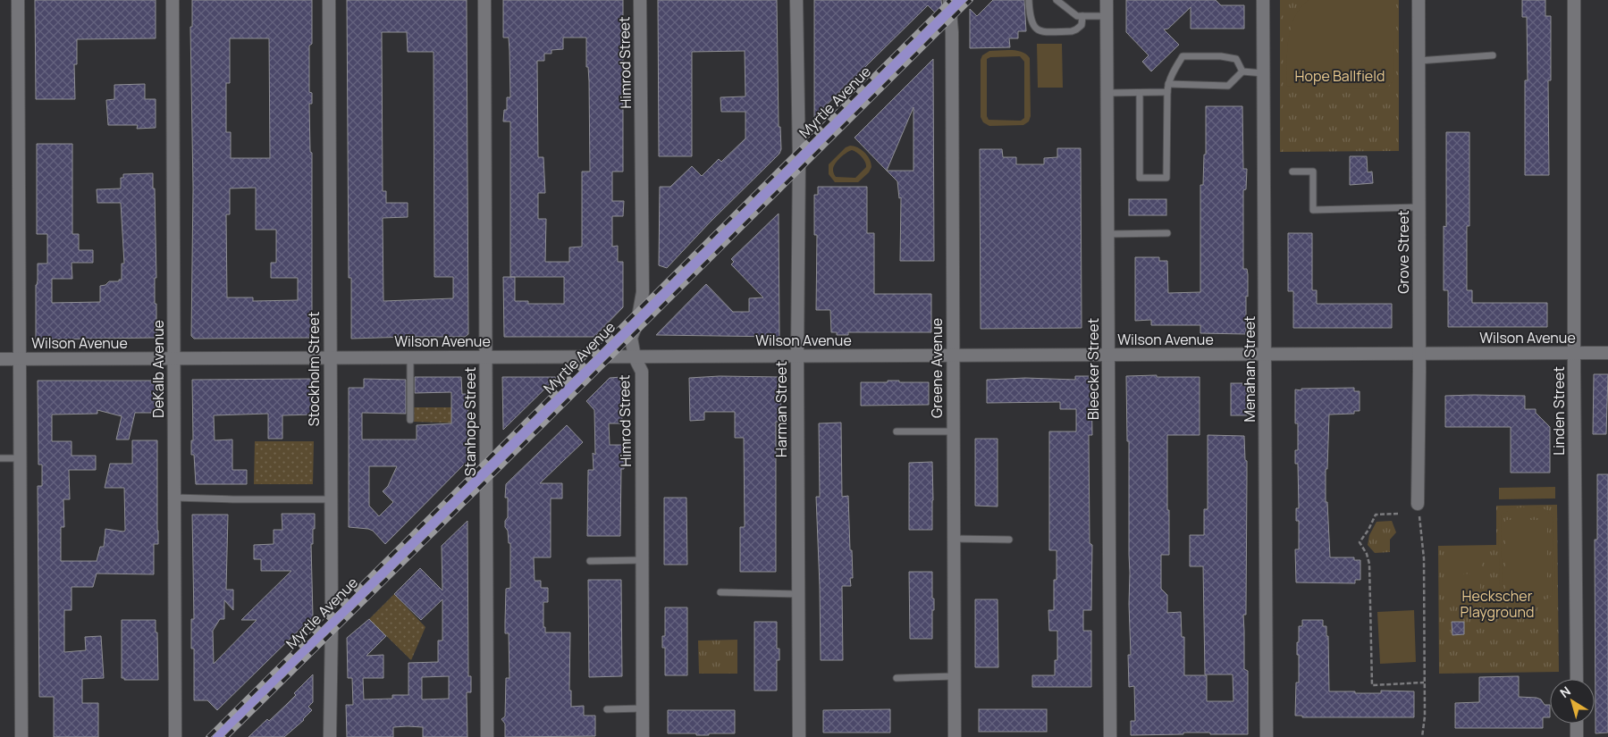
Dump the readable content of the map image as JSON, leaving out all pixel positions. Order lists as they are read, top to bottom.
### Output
{
  "streets": {
    "main road": ["Myrtle Avenue"],
    "street": [
      "Himrod Street",
      "Grove Street",
      "Wilson Avenue",
      "Greene Avenue",
      "DeKalb Avenue",
      "Stockholm Street",
      "Bleecker Street",
      "Menahan Street",
      "Harman Street",
      "Linden Street",
      "Stanhope Street"
    ]
  },
  "crossings": [
    ["Himrod Street", "Myrtle Avenue"],
    ["Himrod Street", "Wilson Avenue"],
    ["Myrtle Avenue", "Wilson Avenue"],
    ["Myrtle Avenue", "Greene Avenue"],
    ["Myrtle Avenue", "Stockholm Street"],
    ["Myrtle Avenue", "Harman Street"],
    ["Myrtle Avenue", "Stanhope Street"],
    ["Grove Street", "Wilson Avenue"],
    ["Wilson Avenue", "Greene Avenue"],
    ["Wilson Avenue", "DeKalb Avenue"],
    ["Wilson Avenue", "Stockholm Street"],
    ["Wilson Avenue", "Bleecker Street"],
    ["Wilson Avenue", "Menahan Street"],
    ["Wilson Avenue", "Harman Street"],
    ["Wilson Avenue", "Linden Street"],
    ["Wilson Avenue", "Stanhope Street"]
  ],
  "parks": ["Hope Ballfield", "Heckscher Playground"],
  "north": "top left"
}
